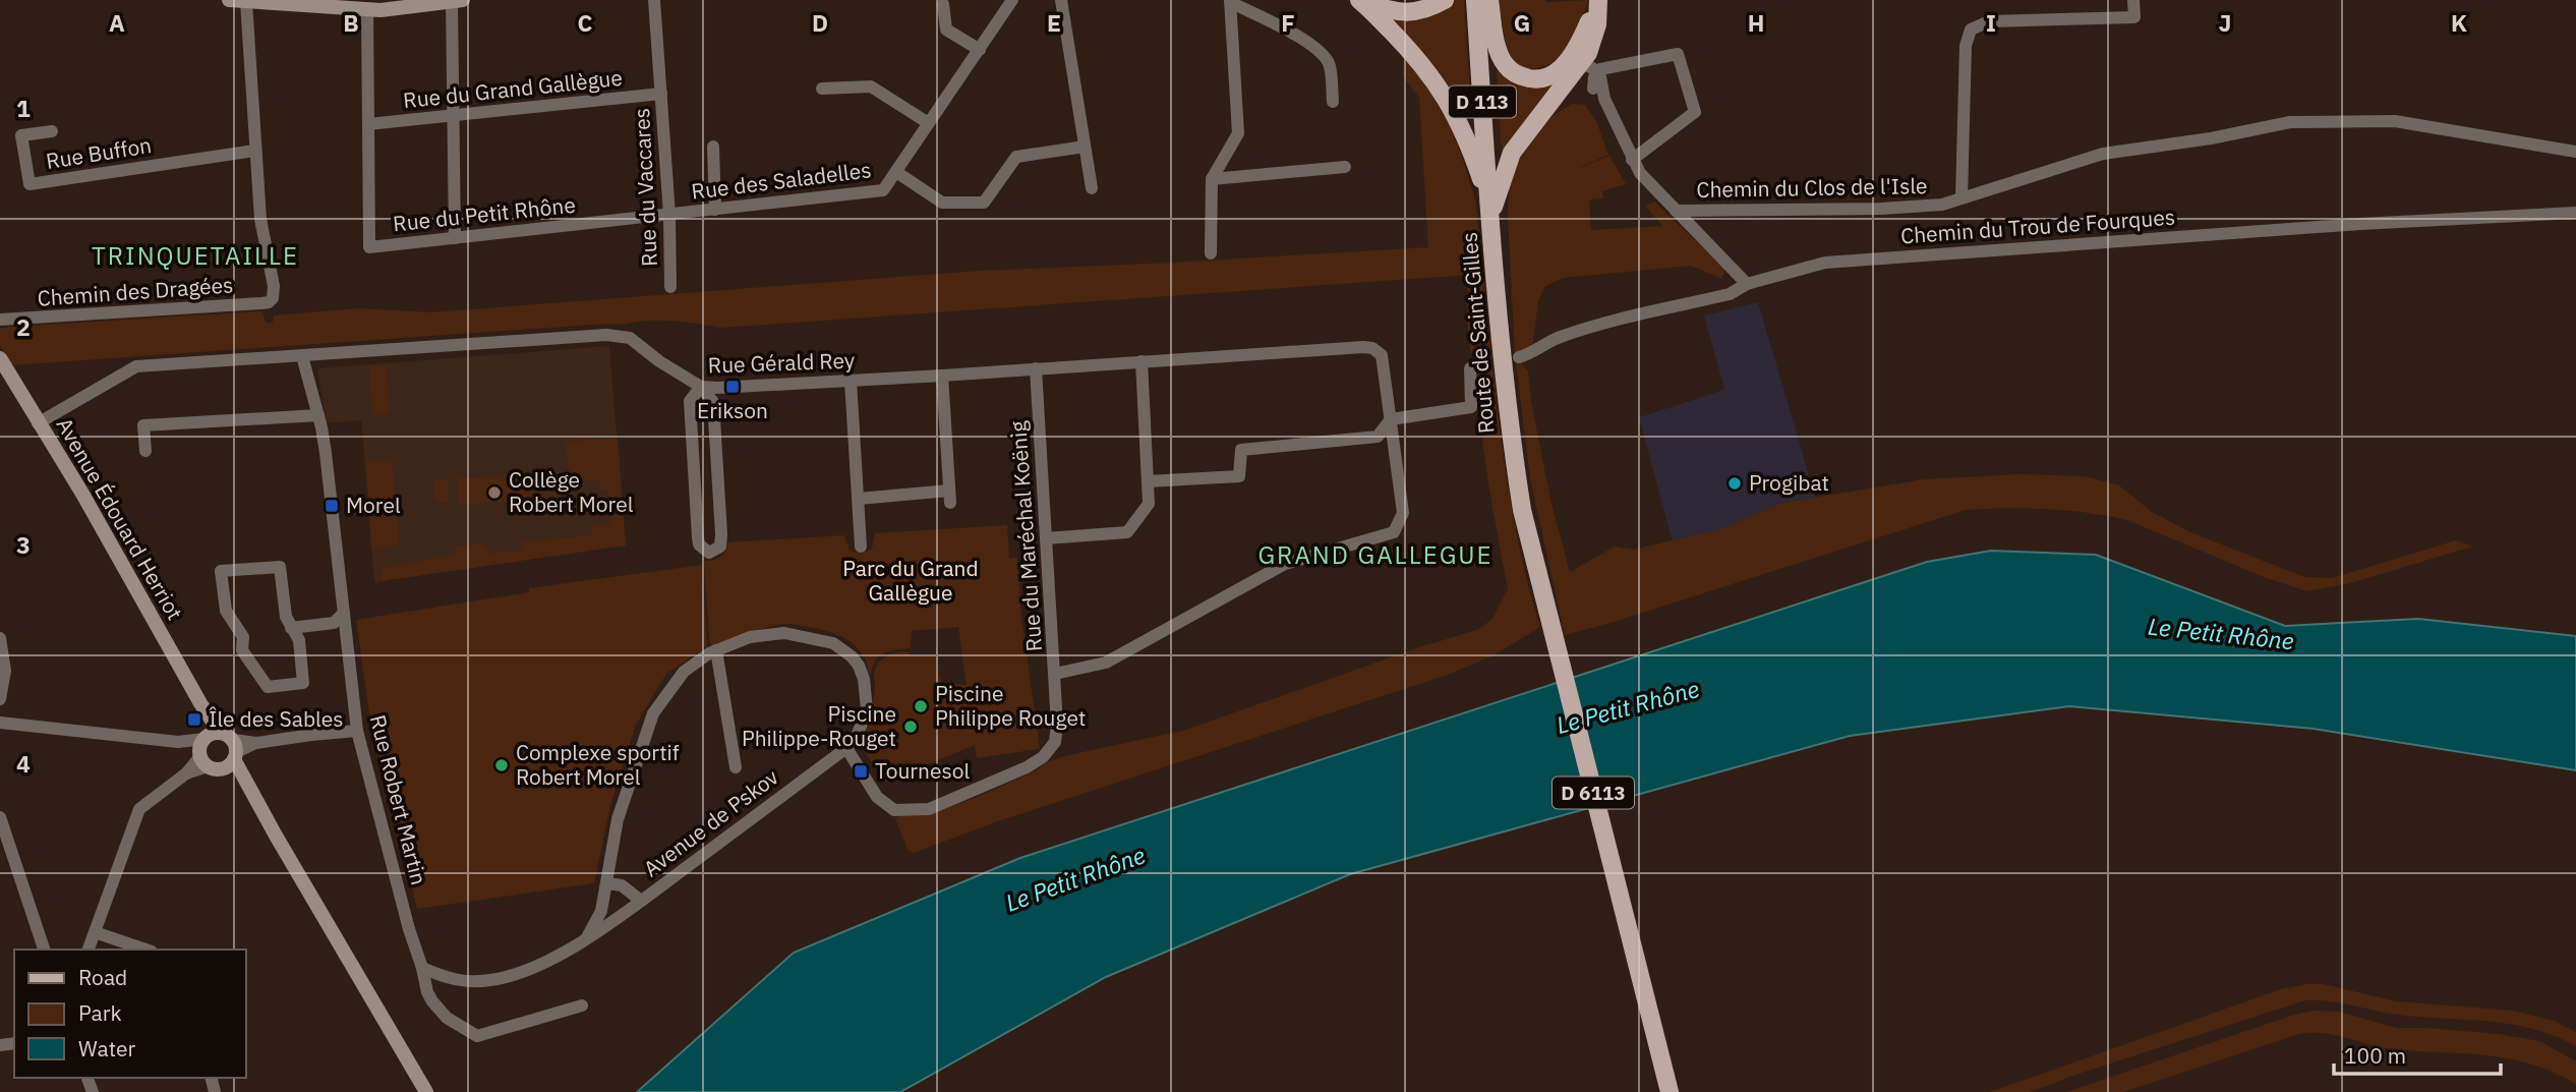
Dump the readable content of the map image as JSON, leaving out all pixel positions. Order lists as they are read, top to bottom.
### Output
{
  "streets": {
    "main road": ["D 113", "Route de Saint-Gilles", "D 6113"],
    "street": [
      "Rue du Grand Gallègue",
      "Rue Buffon",
      "Rue des Saladelles",
      "Rue du Vaccares",
      "Chemin du Clos de l'Isle",
      "Rue du Petit Rhône",
      "Chemin du Trou de Fourques",
      "Chemin des Dragées",
      "Rue Gérald Rey",
      "Avenue Édouard Herriot",
      "Rue du Maréchal Koënig",
      "Rue Robert Martin",
      "Avenue de Pskov"
    ]
  },
  "crossings": [
    ["Rue du Grand Gallègue", "Rue du Vaccares"],
    ["Rue du Grand Gallègue", "Rue du Petit Rhône"],
    ["Rue Buffon", "Chemin des Dragées"],
    ["Rue des Saladelles", "Rue du Vaccares"],
    ["Rue des Saladelles", "Rue du Petit Rhône"],
    ["Rue du Vaccares", "Rue du Petit Rhône"],
    ["Rue Gérald Rey", "Avenue Édouard Herriot"],
    ["Rue Gérald Rey", "Rue du Maréchal Koënig"],
    ["Rue Gérald Rey", "Rue Robert Martin"],
    ["Rue du Maréchal Koënig", "Avenue de Pskov"],
    ["Rue Robert Martin", "Avenue de Pskov"]
  ],
  "districts": ["TRINQUETAILLE", "GRAND GALLEGUE"],
  "water": ["Le Petit Rhône"],
  "parks": ["Parc du Grand Gallègue"],
  "places": {
    "transit": [
      "Erikson",
      "Morel",
      "Île des Sables",
      "Tournesol"
    ],
    "other": [
      "Progibat",
      "Collège Robert Morel",
      "Piscine Philippe Rouget",
      "Piscine Philippe-Rouget",
      "Complexe sportif Robert Morel"
    ]
  },
  "legend": ["Road", "Park", "Water"],
  "scale_bar": "100 m",
  "grid": {
    "columns": [
      "A",
      "B",
      "C",
      "D",
      "E",
      "F",
      "G",
      "H",
      "I",
      "J",
      "K"
    ],
    "rows": [
      "1",
      "2",
      "3",
      "4"
    ]
  }
}
